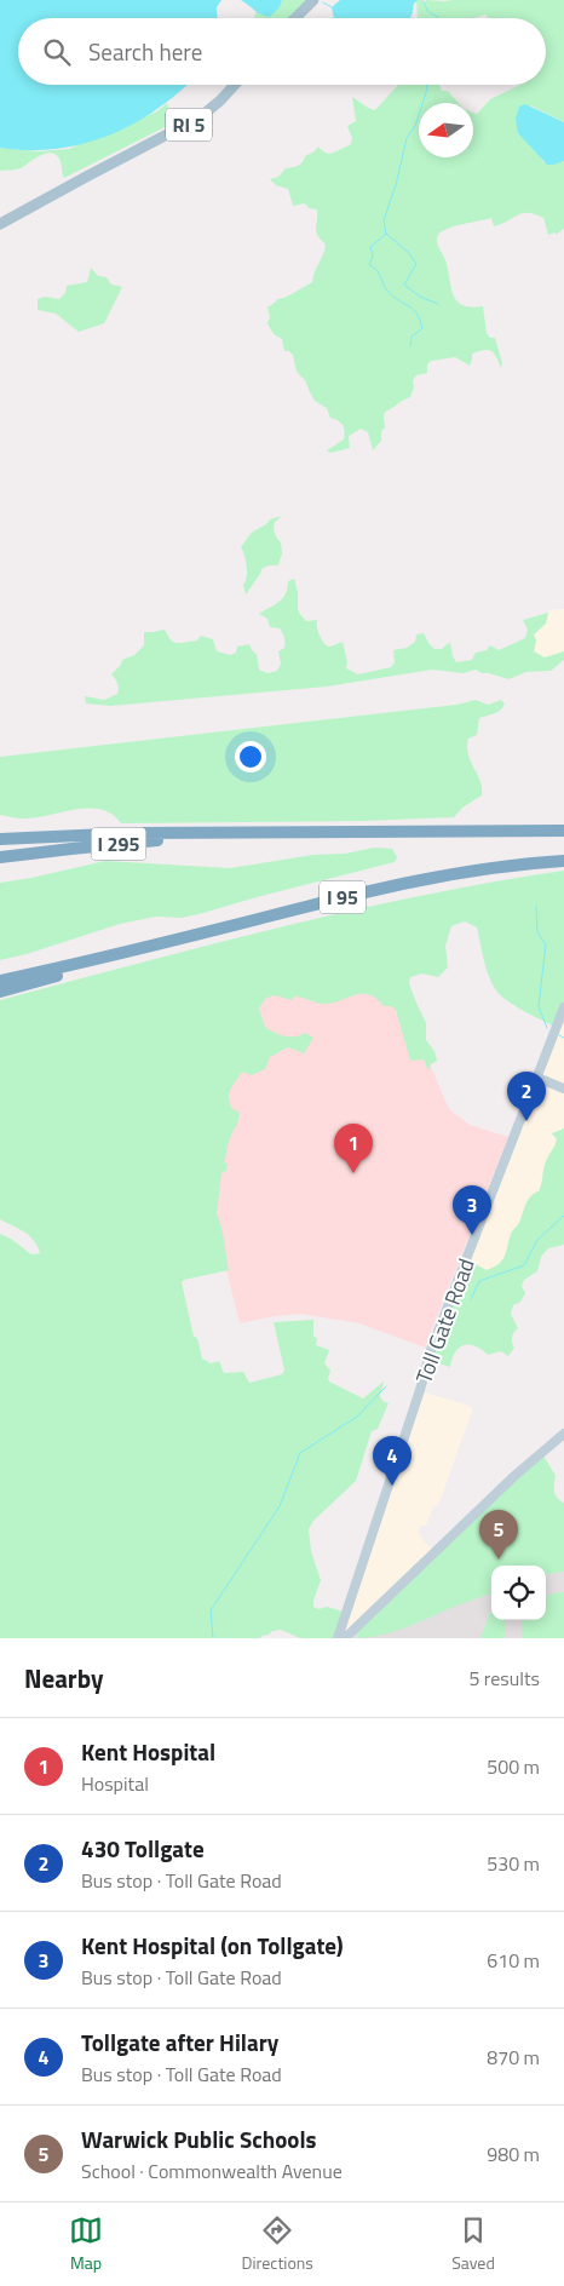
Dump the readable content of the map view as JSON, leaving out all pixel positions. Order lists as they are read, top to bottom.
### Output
{
  "streets": {
    "highway": ["I 295", "I 95"],
    "main road": ["RI 5", "Toll Gate Road"]
  },
  "north": "left",
  "page": {
    "search": "Search here",
    "pins": [
      "2",
      "1",
      "3",
      "4",
      "5"
    ],
    "heading": ["Nearby", "5 results"],
    "list": [
      {
        "mark": "1",
        "name": "Kent Hospital",
        "note": "Hospital",
        "value": "500 m"
      },
      {
        "mark": "2",
        "name": "430 Tollgate",
        "note": "Bus stop · Toll Gate Road",
        "value": "530 m"
      },
      {
        "mark": "3",
        "name": "Kent Hospital (on Tollgate)",
        "note": "Bus stop · Toll Gate Road",
        "value": "610 m"
      },
      {
        "mark": "4",
        "name": "Tollgate after Hilary",
        "note": "Bus stop · Toll Gate Road",
        "value": "870 m"
      },
      {
        "mark": "5",
        "name": "Warwick Public Schools",
        "note": "School · Commonwealth Avenue",
        "value": "980 m"
      }
    ],
    "nav": ["Map", "Directions", "Saved"]
  }
}
